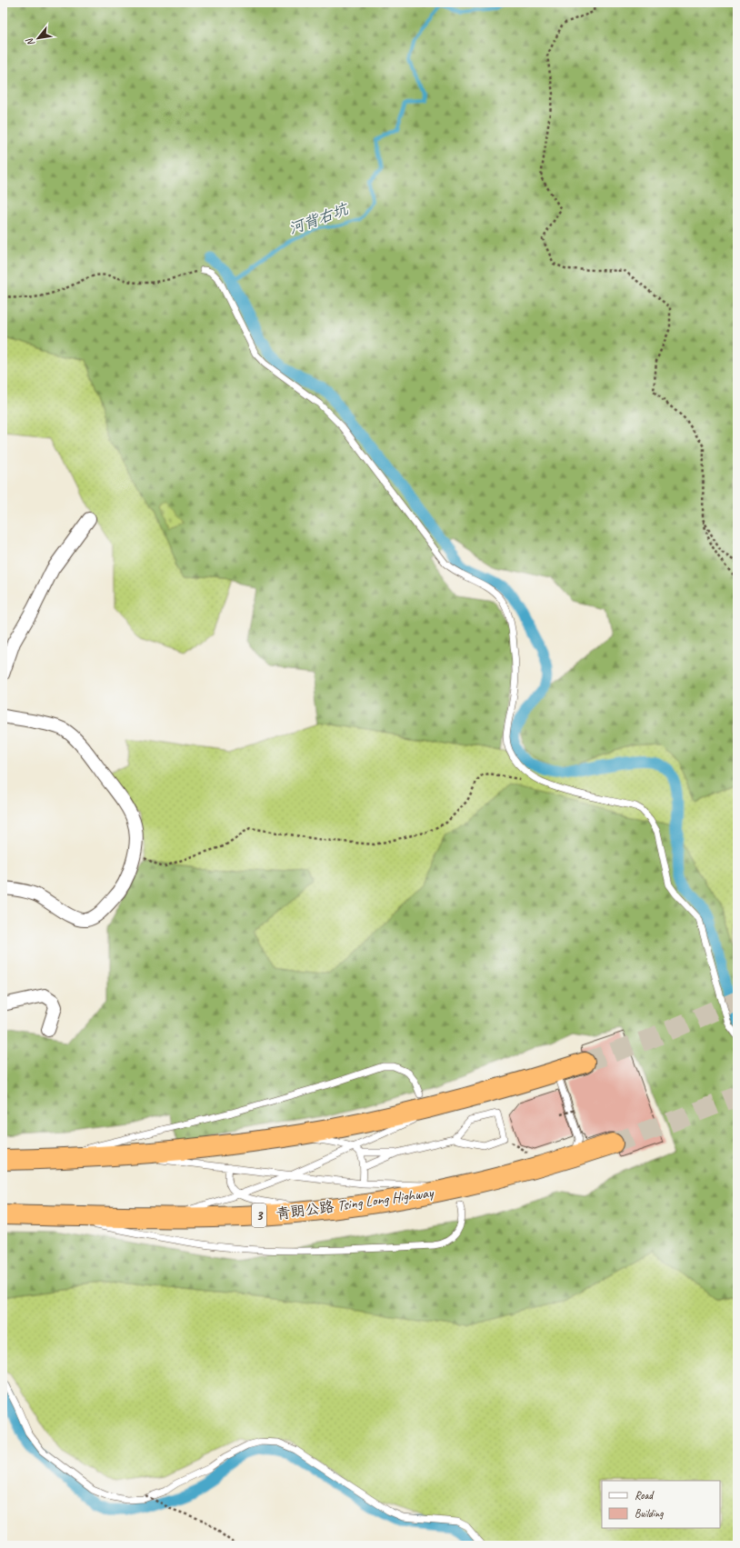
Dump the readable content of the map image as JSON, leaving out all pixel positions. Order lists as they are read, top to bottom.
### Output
{
  "streets": {
    "highway": ["青朗公路 Tsing Long Highway", "3"]
  },
  "water": ["河背右坑"],
  "legend": ["Road", "Building"],
  "north": "bottom left"
}
